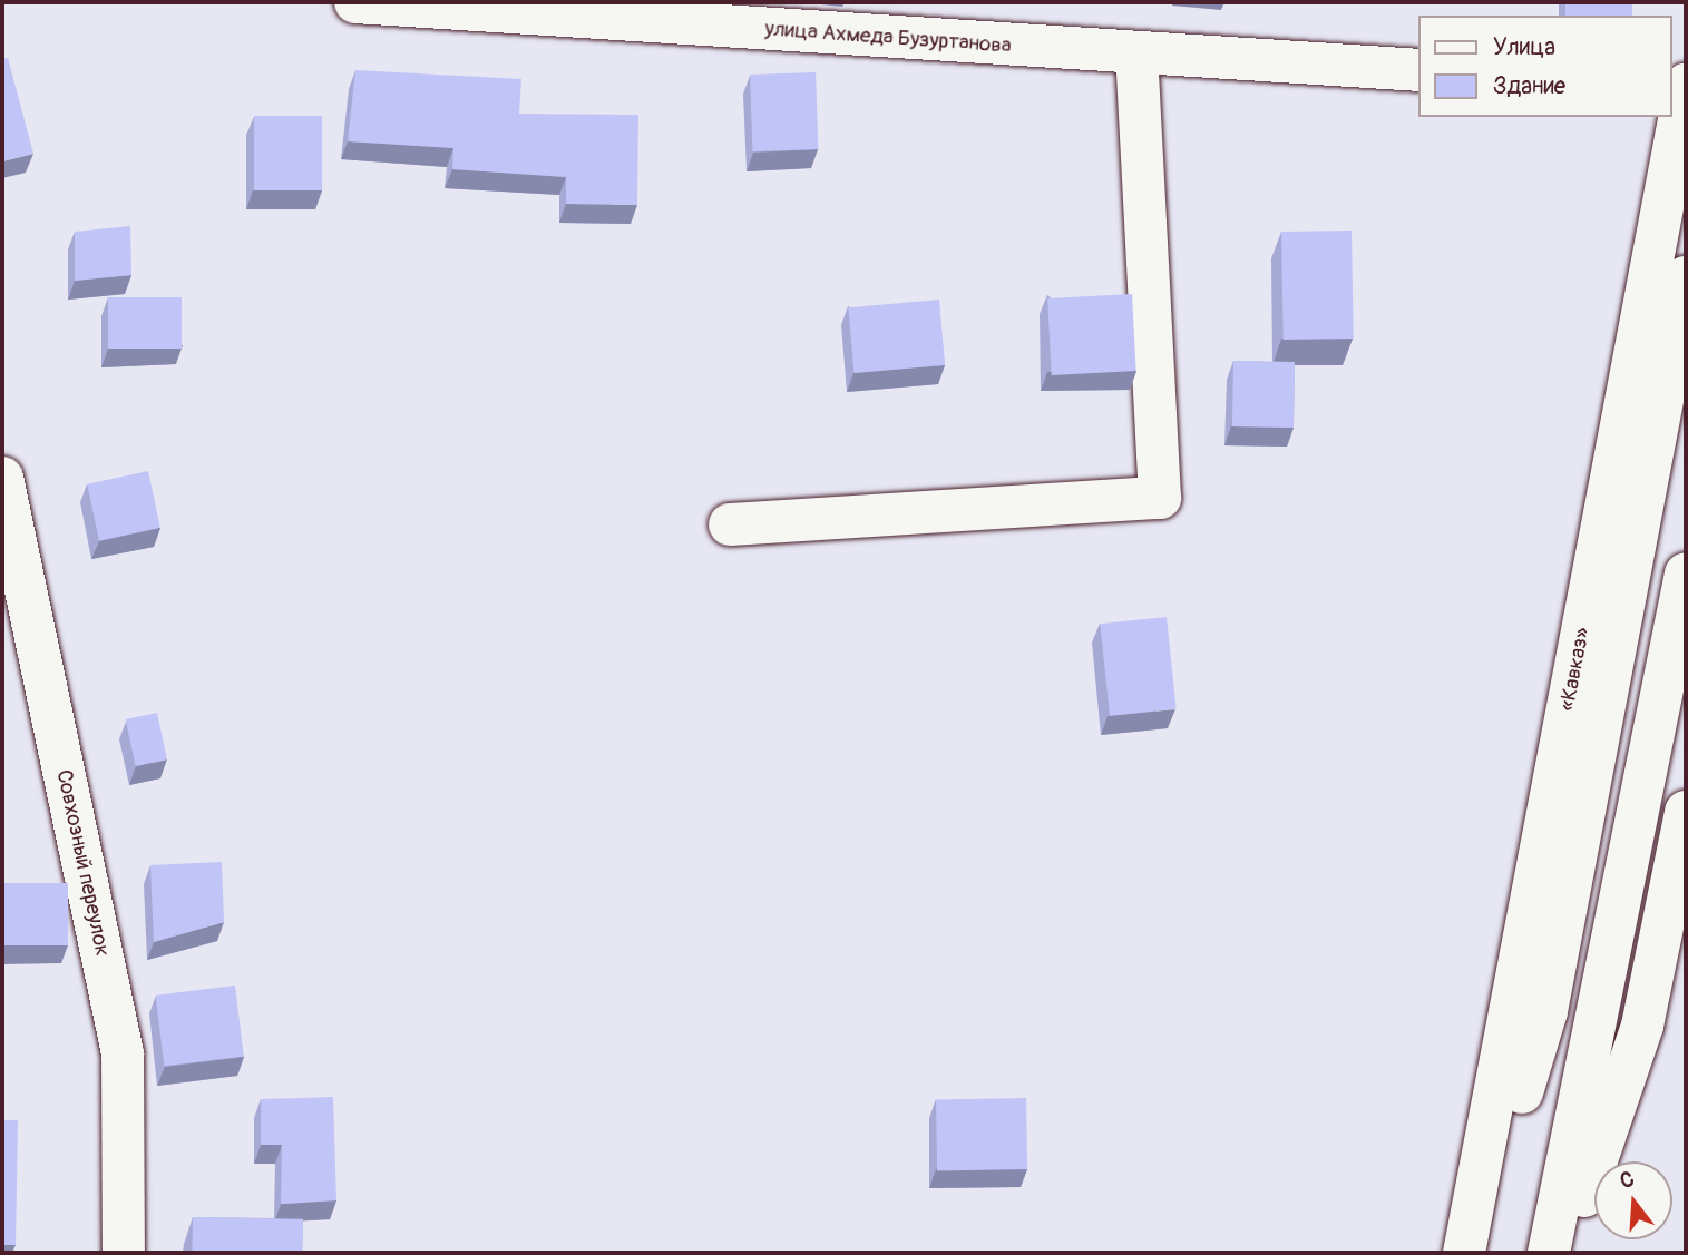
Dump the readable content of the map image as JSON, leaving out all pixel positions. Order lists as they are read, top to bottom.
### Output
{
  "streets": {
    "main road": ["улица Ахмеда Бузуртанова", "«Кавказ»", "Совхозный переулок"]
  },
  "legend": ["Улица", "Здание"],
  "north": "top"
}
